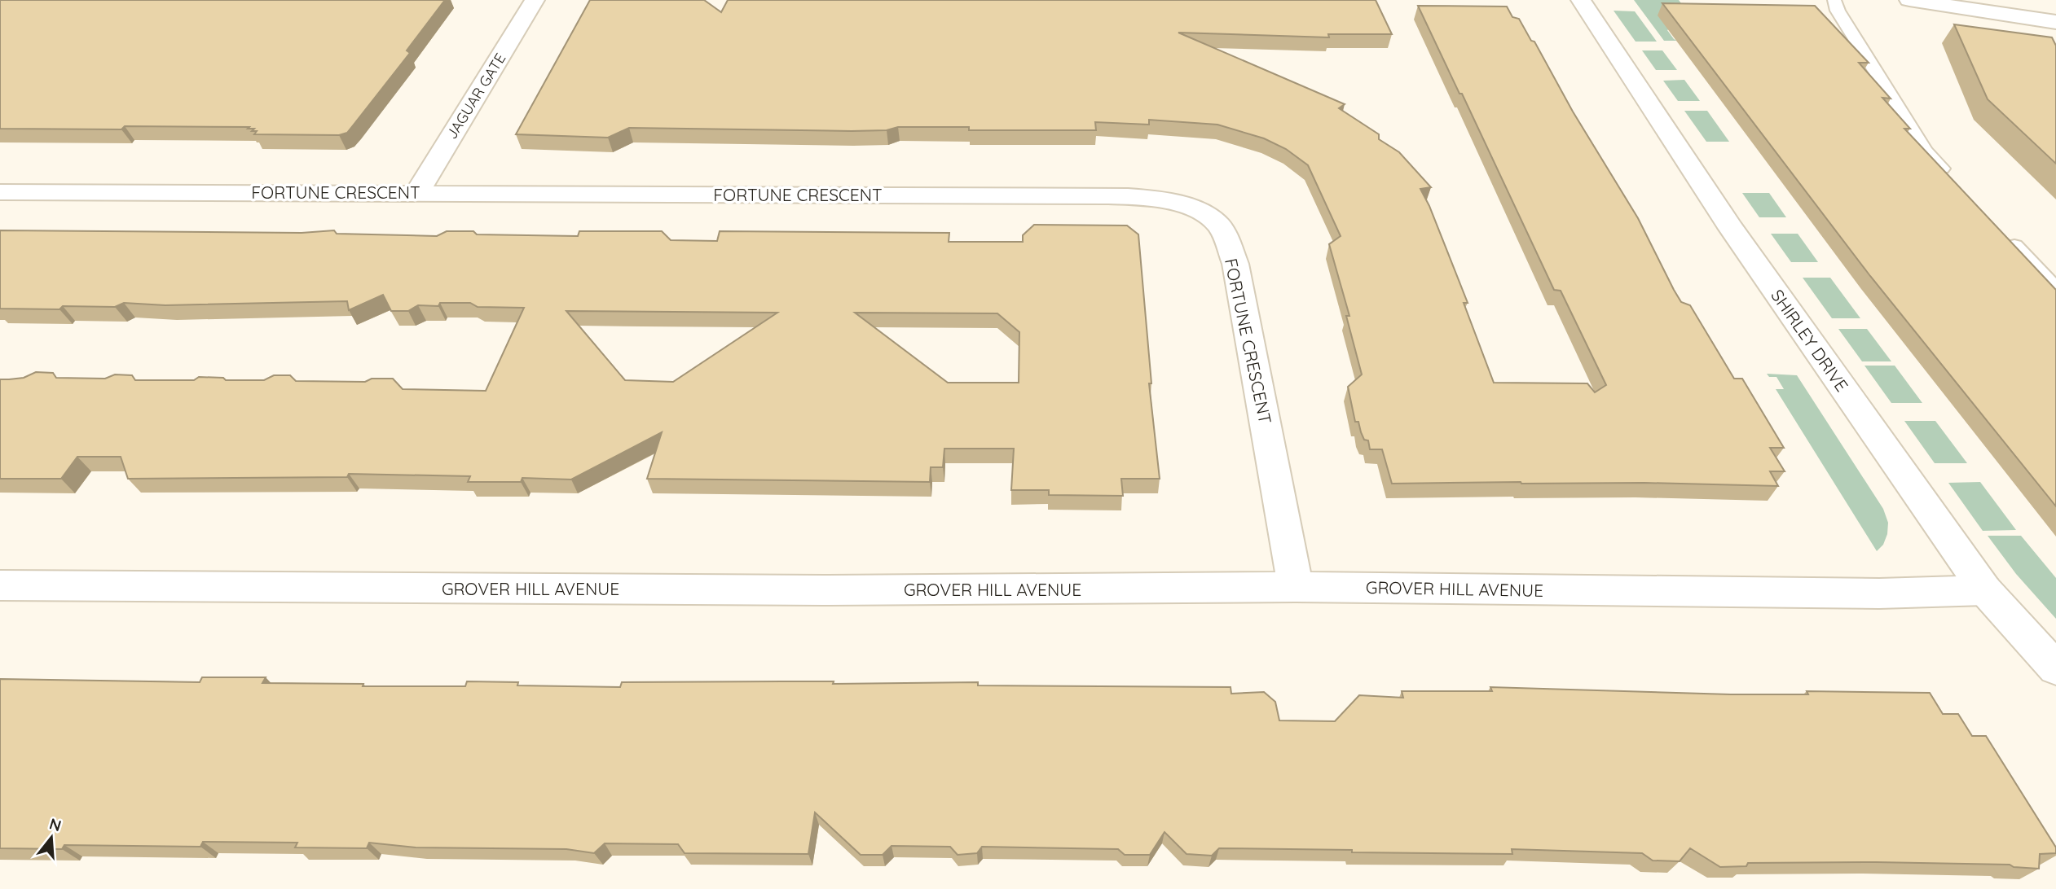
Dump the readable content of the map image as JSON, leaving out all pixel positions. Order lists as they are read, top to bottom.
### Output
{
  "streets": {
    "street": [
      "JAGUAR GATE",
      "FORTUNE CRESCENT",
      "SHIRLEY DRIVE",
      "GROVER HILL AVENUE"
    ]
  },
  "crossings": [
    ["JAGUAR GATE", "FORTUNE CRESCENT"],
    ["FORTUNE CRESCENT", "GROVER HILL AVENUE"],
    ["SHIRLEY DRIVE", "GROVER HILL AVENUE"]
  ],
  "north": "top"
}
